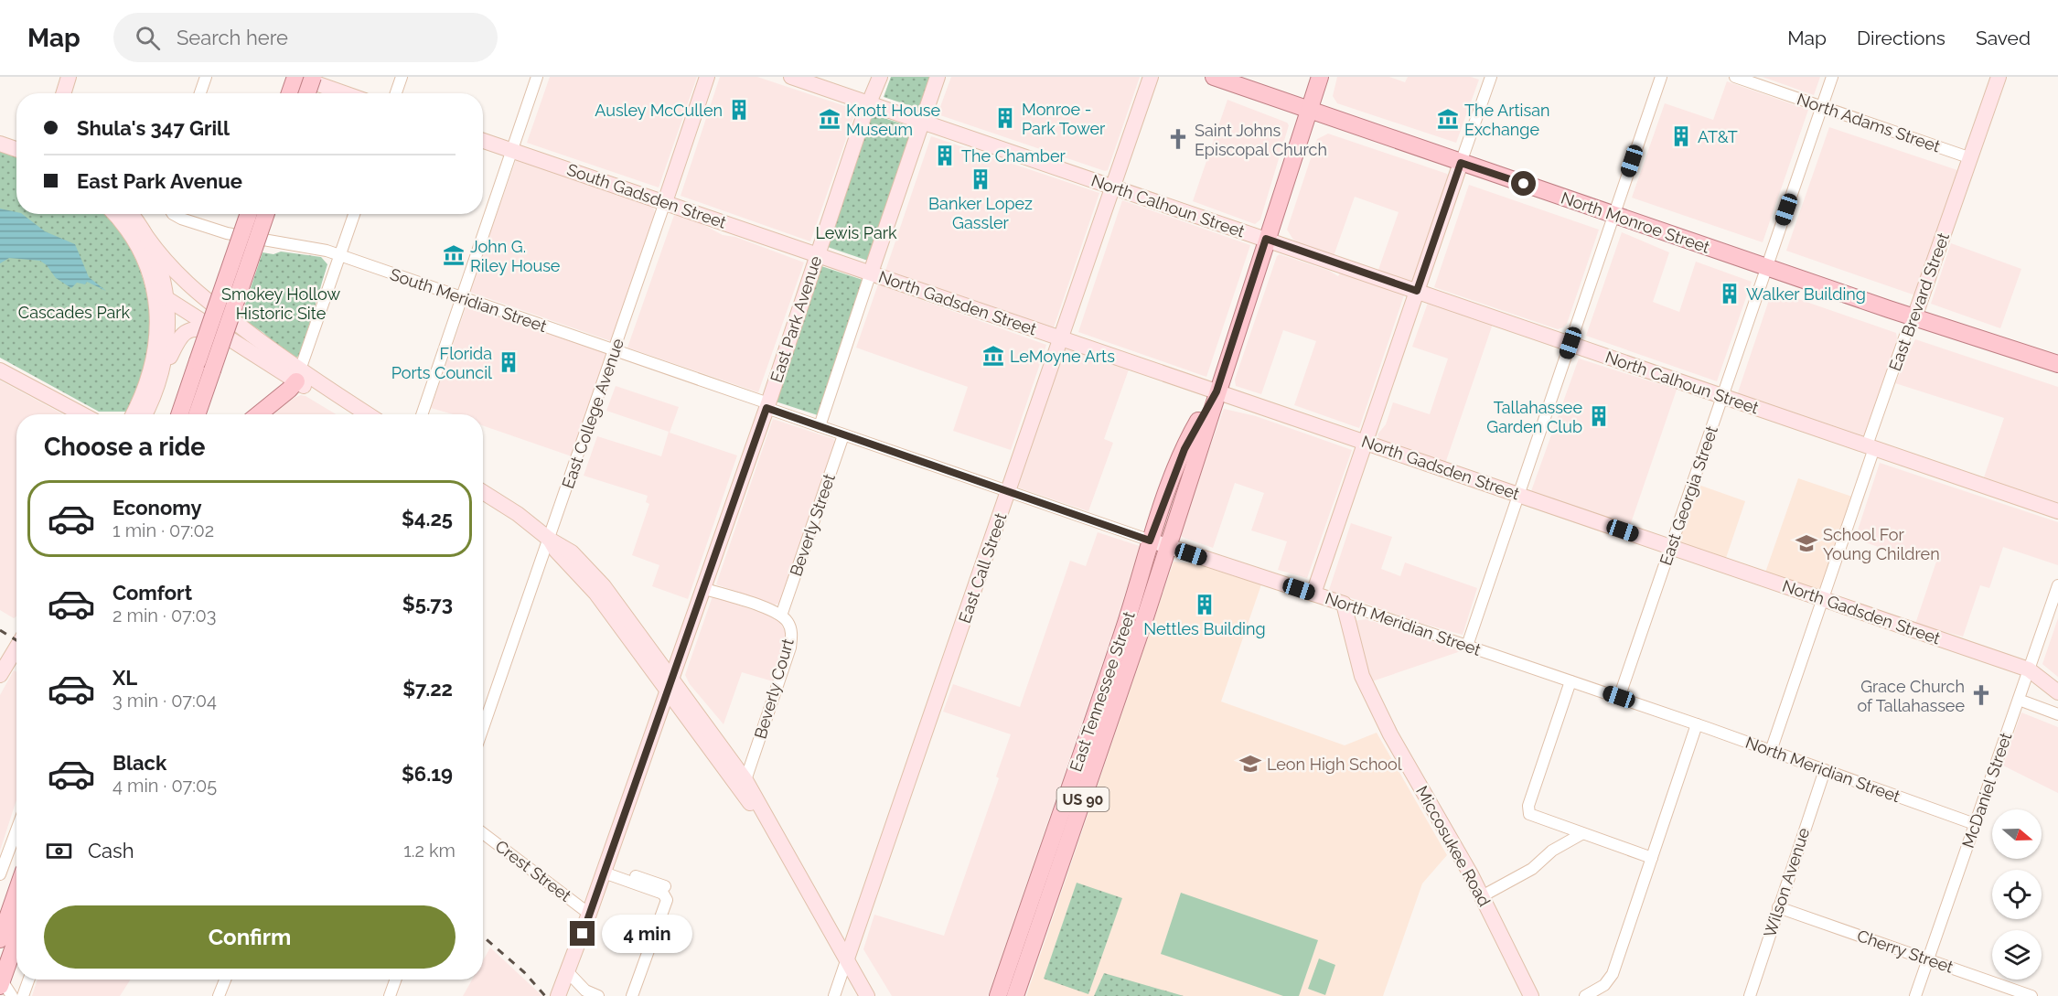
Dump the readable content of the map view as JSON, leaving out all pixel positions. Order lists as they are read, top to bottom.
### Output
{
  "streets": {
    "main road": ["North Monroe Street", "East Tennessee Street", "US 90"],
    "street": [
      "North Adams Street",
      "South Gadsden Street",
      "North Calhoun Street",
      "South Meridian Street",
      "East Brevard Street",
      "North Gadsden Street",
      "East Park Avenue",
      "East College Avenue",
      "East Georgia Street",
      "Beverly Street",
      "East Call Street",
      "North Meridian Street",
      "Beverly Court",
      "McDaniel Street",
      "Miccosukee Road",
      "Crest Street",
      "Wilson Avenue",
      "Cherry Street"
    ]
  },
  "crossings": [
    ["North Adams Street", "East Brevard Street"],
    ["North Adams Street", "East Georgia Street"],
    ["South Gadsden Street", "North Gadsden Street"],
    ["South Gadsden Street", "East Park Avenue"],
    ["South Gadsden Street", "East College Avenue"],
    ["North Calhoun Street", "East Brevard Street"],
    ["North Calhoun Street", "East Park Avenue"],
    ["North Calhoun Street", "East Georgia Street"],
    ["North Calhoun Street", "East Call Street"],
    ["North Calhoun Street", "East Tennessee Street"],
    ["North Monroe Street", "East Brevard Street"],
    ["North Monroe Street", "East Georgia Street"],
    ["North Monroe Street", "East Tennessee Street"],
    ["South Meridian Street", "East Park Avenue"],
    ["South Meridian Street", "East College Avenue"],
    ["South Meridian Street", "North Meridian Street"],
    ["East Brevard Street", "North Gadsden Street"],
    ["East Brevard Street", "North Meridian Street"],
    ["North Gadsden Street", "East Park Avenue"],
    ["North Gadsden Street", "East Georgia Street"],
    ["North Gadsden Street", "East Call Street"],
    ["North Gadsden Street", "East Tennessee Street"],
    ["North Gadsden Street", "McDaniel Street"],
    ["East Park Avenue", "North Meridian Street"],
    ["East Park Avenue", "Beverly Court"],
    ["East Park Avenue", "Crest Street"],
    ["East Georgia Street", "North Meridian Street"],
    ["Beverly Street", "North Meridian Street"],
    ["Beverly Street", "Beverly Court"],
    ["East Call Street", "North Meridian Street"],
    ["North Meridian Street", "East Tennessee Street"],
    ["North Meridian Street", "McDaniel Street"],
    ["North Meridian Street", "Miccosukee Road"],
    ["North Meridian Street", "Wilson Avenue"],
    ["McDaniel Street", "Cherry Street"],
    ["Wilson Avenue", "Cherry Street"]
  ],
  "parks": ["Lewis Park", "Smokey Hollow Historic Site", "Cascades Park"],
  "places": {
    "building": [
      "Ausley McCullen",
      "Monroe - Park Tower",
      "AT&T",
      "The Chamber",
      "Banker Lopez Gassler",
      "Walker Building",
      "Florida Ports Council",
      "Tallahassee Garden Club",
      "Nettles Building"
    ],
    "museum": [
      "Knott House Museum",
      "The Artisan Exchange",
      "John G. Riley House",
      "LeMoyne Arts"
    ],
    "church": ["Saint Johns Episcopal Church", "Grace Church of Tallahassee"],
    "school or university": ["School For Young Children", "Leon High School"]
  },
  "north": "right",
  "page": {
    "header": "Map",
    "search": "Search here",
    "nav": ["Map", "Directions", "Saved"],
    "banner": ["Shula's 347 Grill", "East Park Avenue"],
    "heading": "Choose a ride",
    "list": [
      {
        "name": "Economy",
        "note": "1 min · 07:02",
        "value": "$4.25"
      },
      {
        "name": "Comfort",
        "note": "2 min · 07:03",
        "value": "$5.73"
      },
      {
        "name": "XL",
        "note": "3 min · 07:04",
        "value": "$7.22"
      },
      {
        "name": "Black",
        "note": "4 min · 07:05",
        "value": "$6.19"
      }
    ],
    "pay": ["Cash", "1.2 km"],
    "buttons": "Confirm",
    "bubble": "4 min"
  }
}
